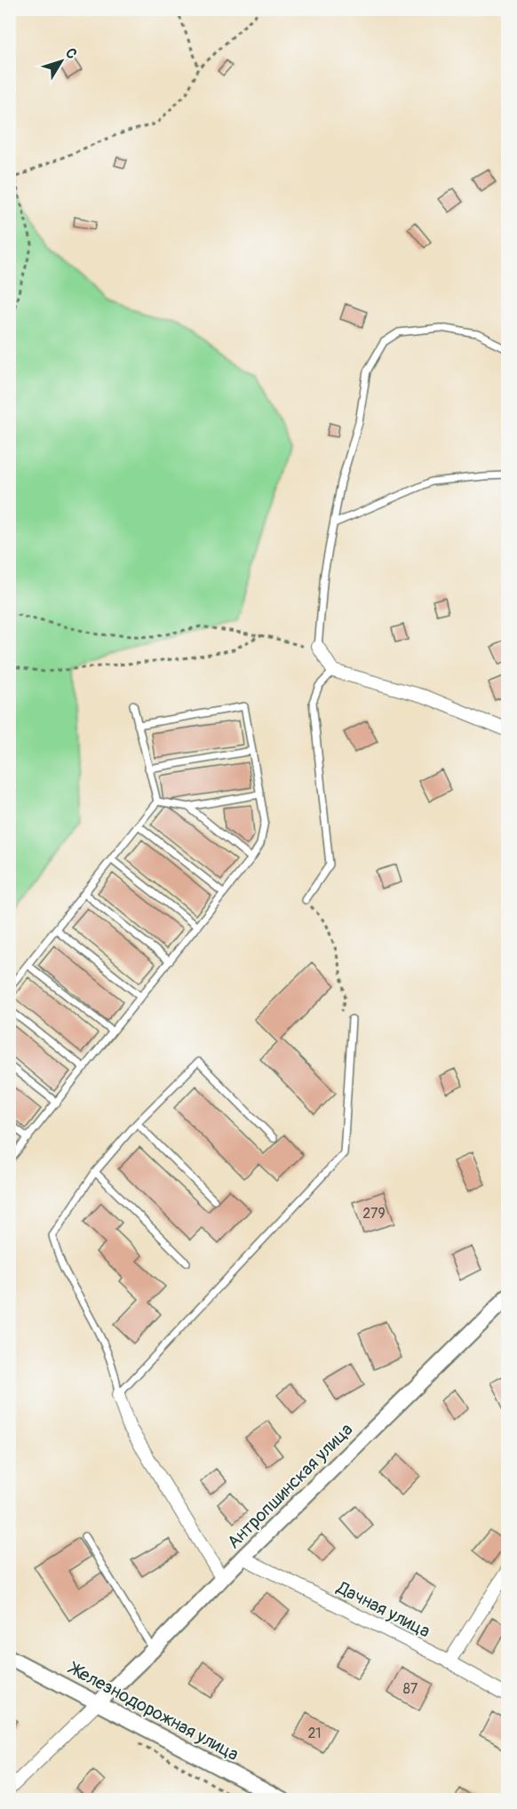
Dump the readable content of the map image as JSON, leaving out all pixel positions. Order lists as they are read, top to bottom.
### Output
{
  "streets": {
    "street": ["Антропшинская улица", "Дачная улица", "Железнодорожная улица"]
  },
  "crossings": [
    ["Антропшинская улица", "Дачная улица"],
    ["Антропшинская улица", "Железнодорожная улица"]
  ],
  "house_numbers": ["279", "87", "21"],
  "north": "top right"
}
